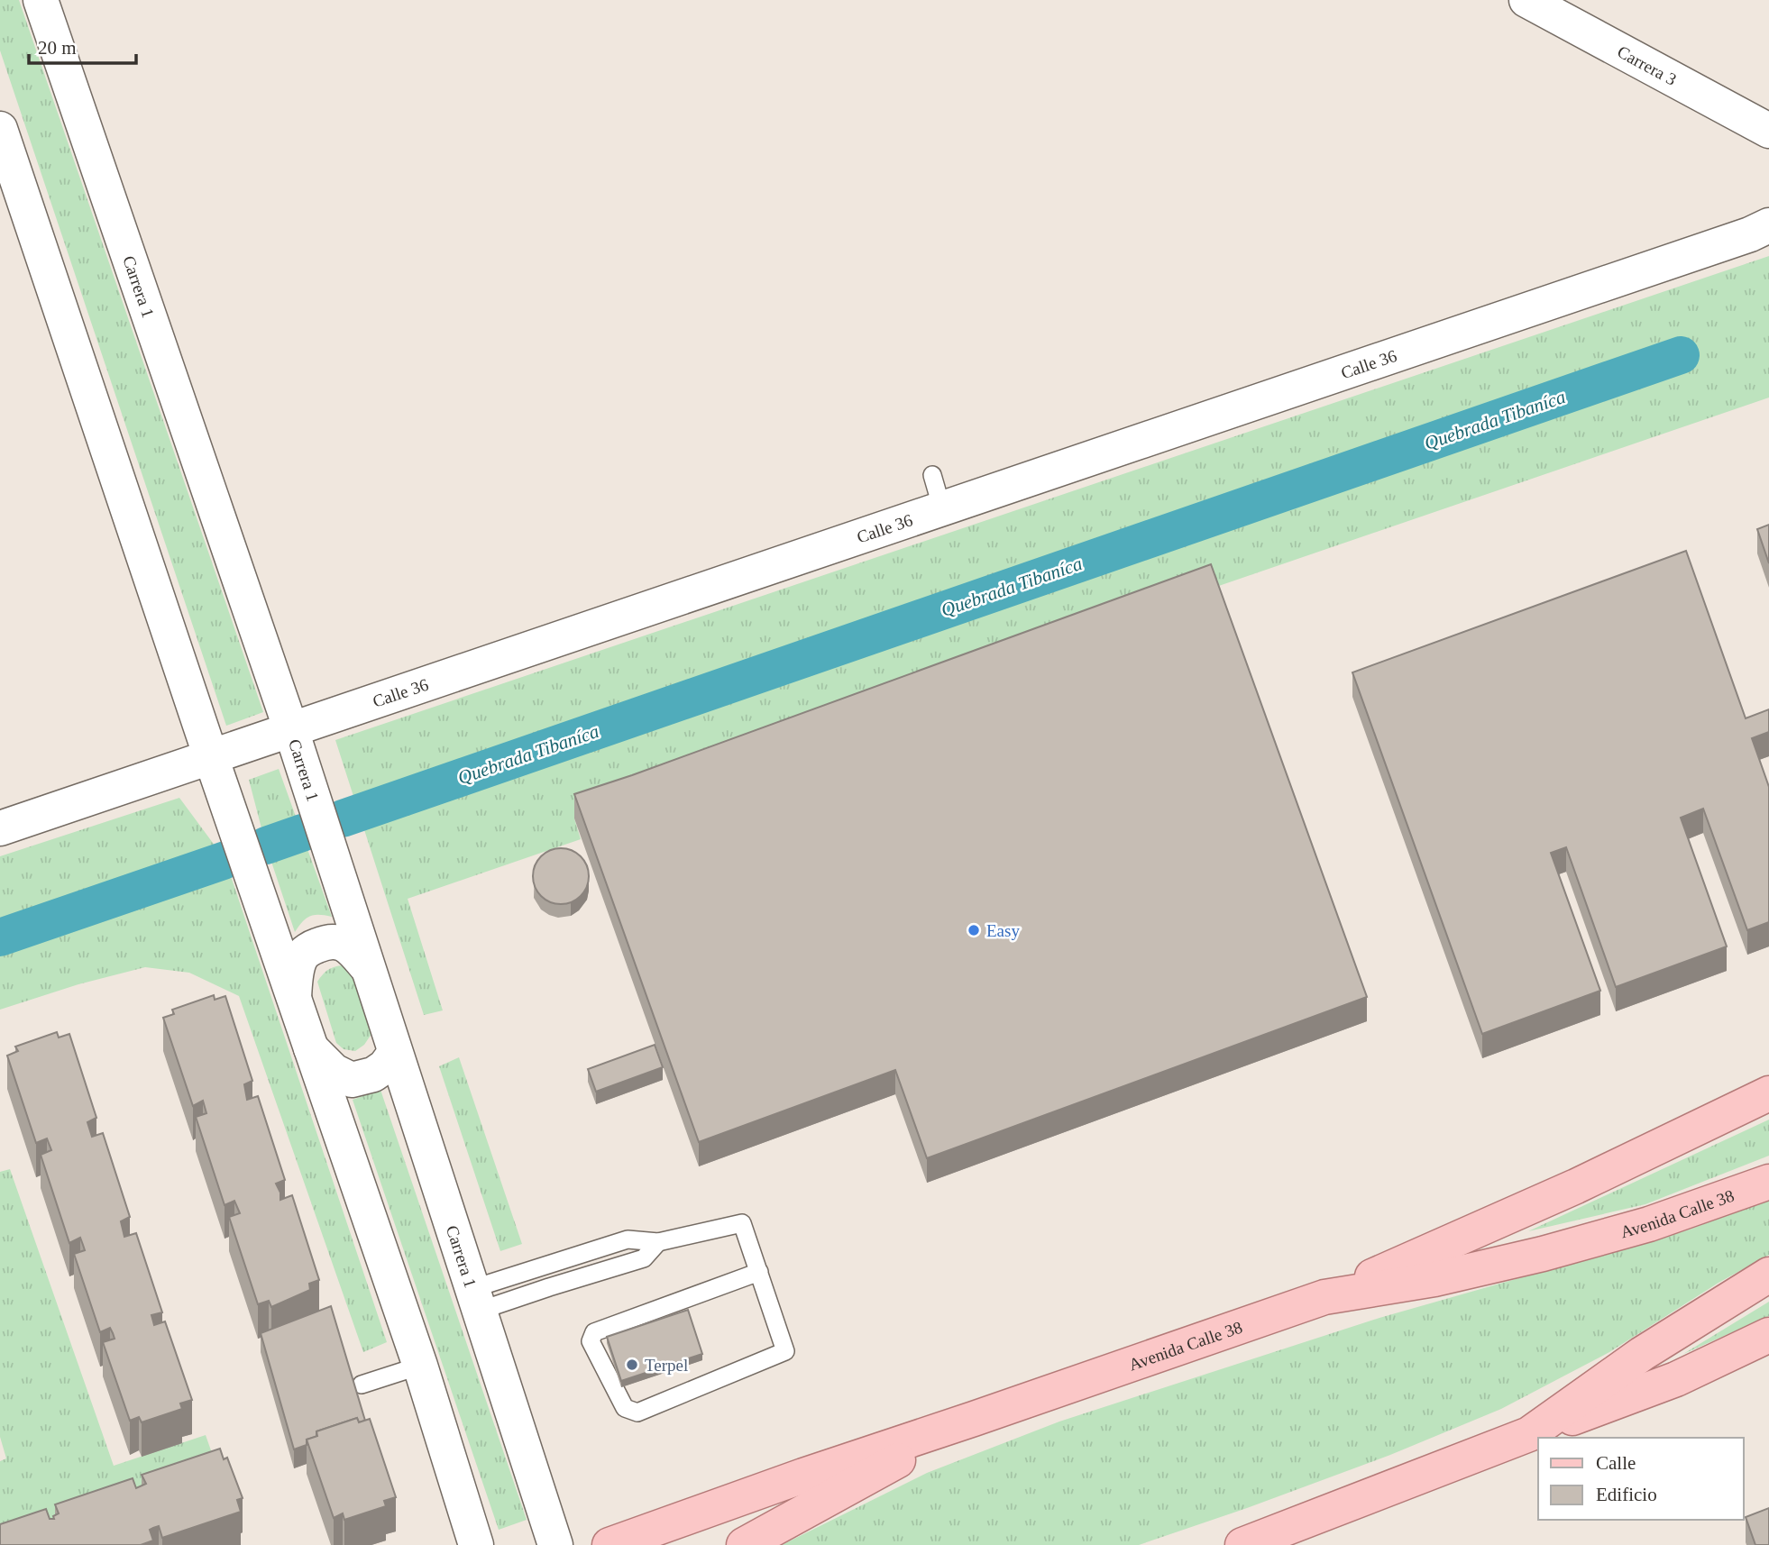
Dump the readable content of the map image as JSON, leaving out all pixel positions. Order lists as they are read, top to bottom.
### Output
{
  "streets": {
    "main road": ["Avenida Calle 38"],
    "street": ["Carrera 3", "Carrera 1", "Calle 36"]
  },
  "crossings": [
    ["Carrera 1", "Calle 36"]
  ],
  "water": ["Quebrada Tibaníca"],
  "places": ["Easy", "Terpel"],
  "legend": ["Calle", "Edificio"],
  "scale_bar": "20 m"
}
